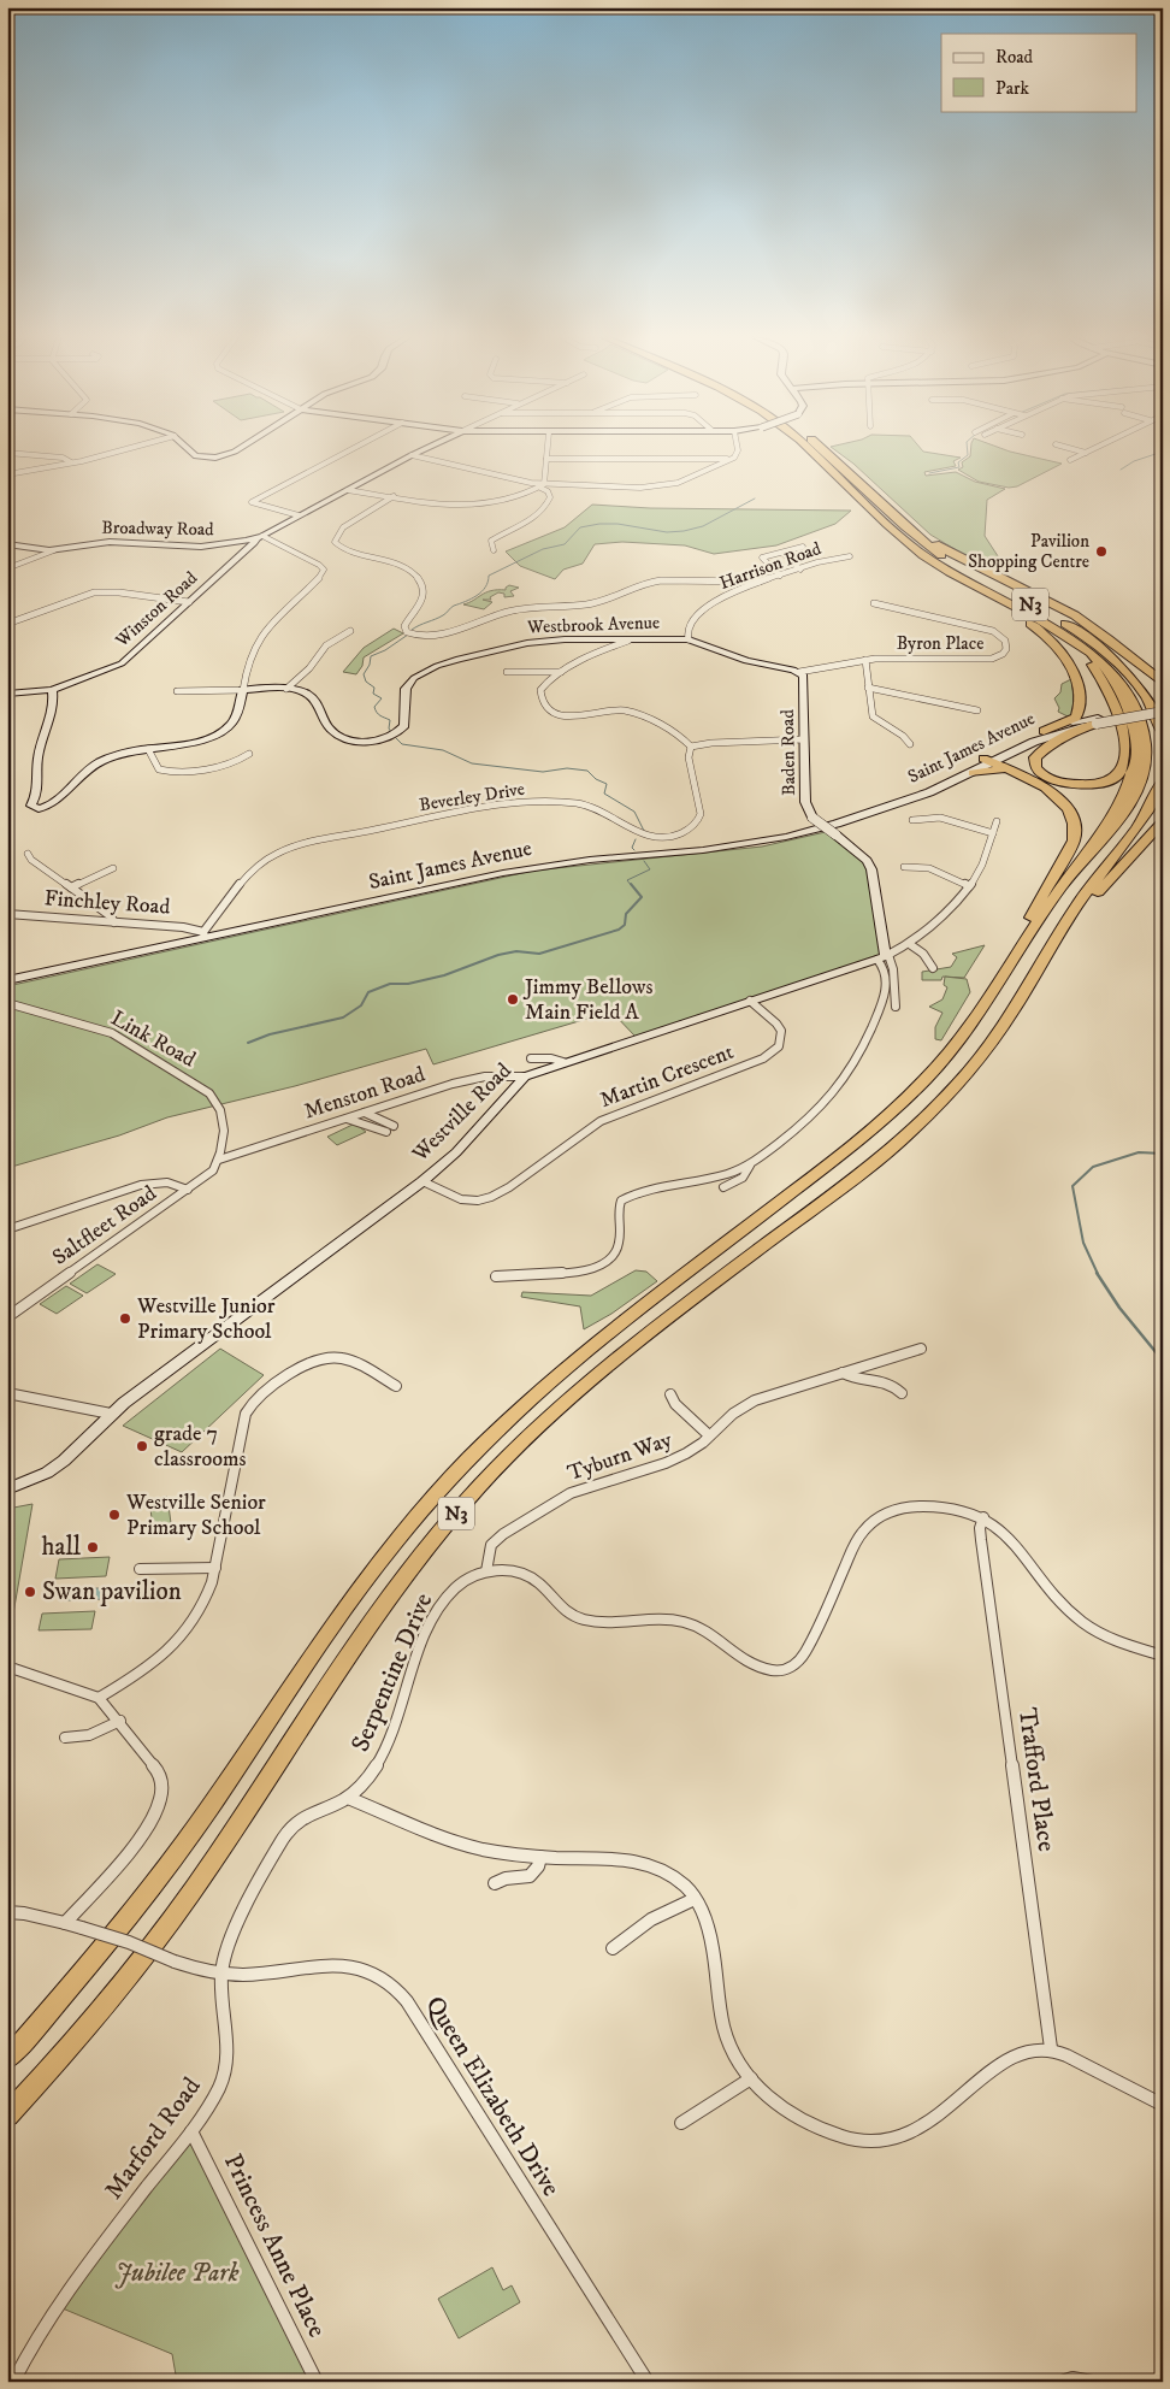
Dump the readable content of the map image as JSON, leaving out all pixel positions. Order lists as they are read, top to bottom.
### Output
{
  "streets": {
    "highway": ["N3"],
    "street": [
      "Broadway Road",
      "Harrison Road",
      "Winston Road",
      "Westbrook Avenue",
      "Byron Place",
      "Saint James Avenue",
      "Baden Road",
      "Beverley Drive",
      "Finchley Road",
      "Link Road",
      "Martin Crescent",
      "Menston Road",
      "Westville Road",
      "Saltfleet Road",
      "Tyburn Way",
      "Serpentine Drive",
      "Trafford Place",
      "Queen Elizabeth Drive",
      "Marford Road",
      "Princess Anne Place"
    ]
  },
  "crossings": [
    ["Broadway Road", "Winston Road"],
    ["Harrison Road", "Westbrook Avenue"],
    ["Byron Place", "Baden Road"],
    ["Saint James Avenue", "Beverley Drive"],
    ["Saint James Avenue", "Finchley Road"],
    ["Baden Road", "Westville Road"],
    ["Beverley Drive", "Finchley Road"],
    ["Link Road", "Menston Road"],
    ["Link Road", "Saltfleet Road"],
    ["Martin Crescent", "Westville Road"],
    ["Menston Road", "Westville Road"],
    ["Menston Road", "Saltfleet Road"],
    ["Tyburn Way", "Serpentine Drive"],
    ["Serpentine Drive", "Trafford Place"],
    ["Serpentine Drive", "Queen Elizabeth Drive"],
    ["Serpentine Drive", "Marford Road"],
    ["Queen Elizabeth Drive", "Marford Road"],
    ["Marford Road", "Princess Anne Place"]
  ],
  "parks": ["Jubilee Park"],
  "places": [
    "Pavilion Shopping Centre",
    "Jimmy Bellows Main Field A",
    "Westville Junior Primary School",
    "grade 7 classrooms",
    "Westville Senior Primary School",
    "hall",
    "Swan pavilion"
  ],
  "legend": ["Road", "Park"]
}
